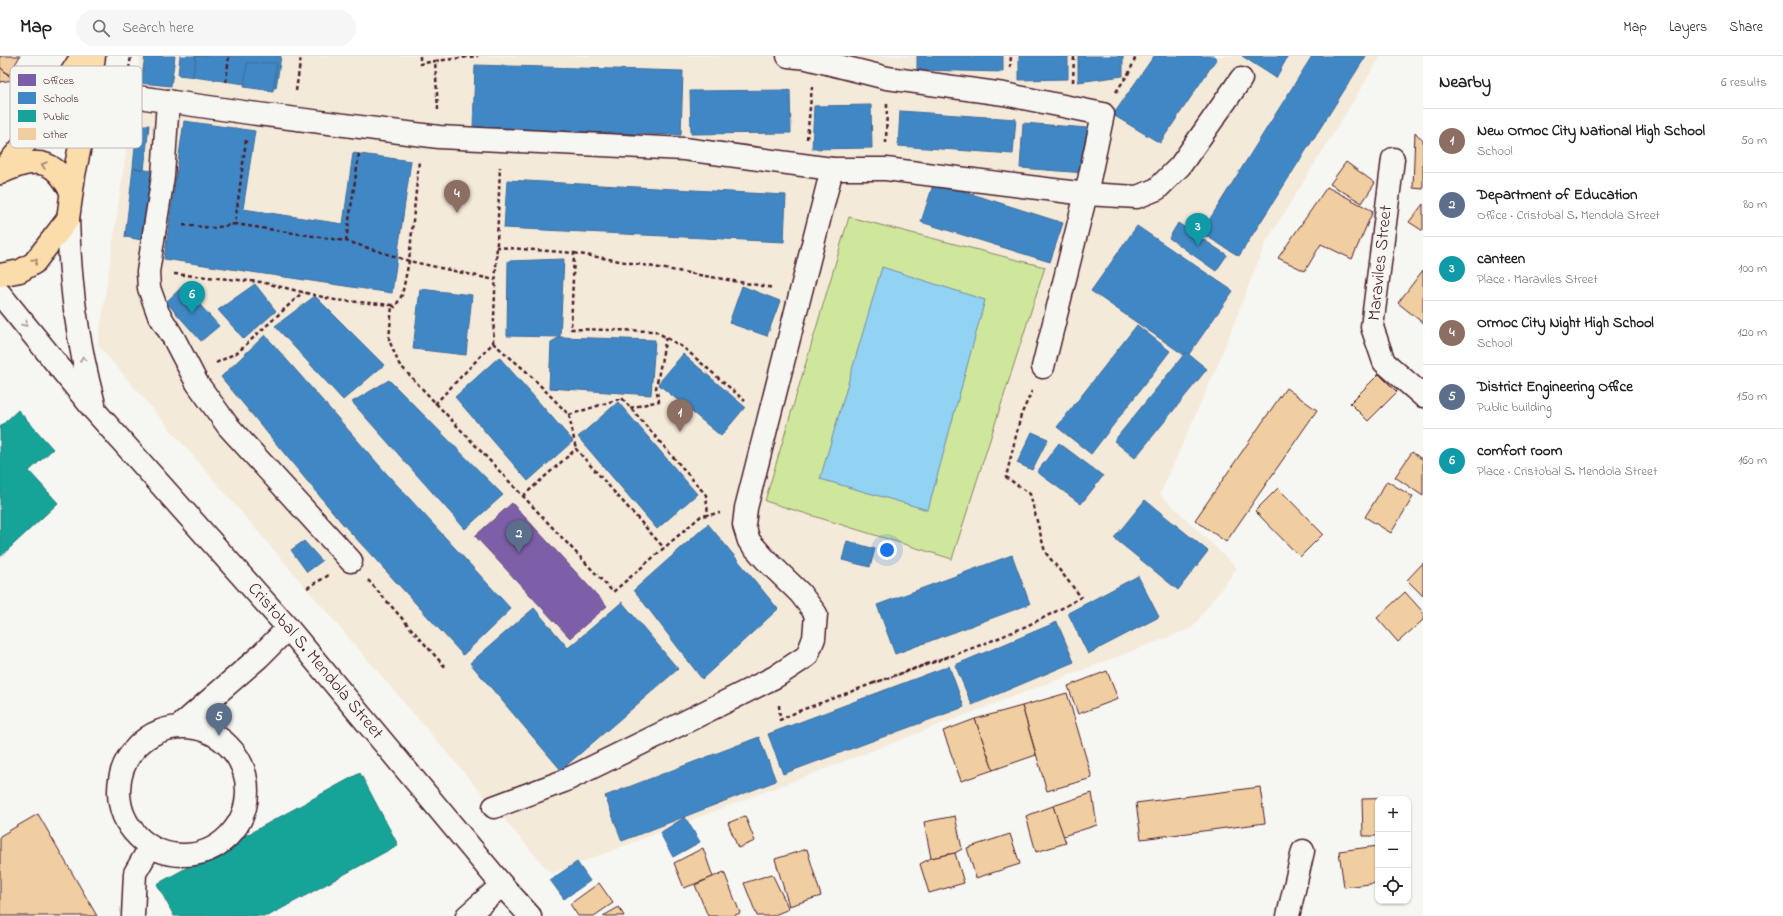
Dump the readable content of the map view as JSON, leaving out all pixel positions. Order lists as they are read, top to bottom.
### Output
{
  "streets": {
    "street": ["Maraviles Street", "Cristobal S. Mendola Street"]
  },
  "legend": [
    "Offices",
    "Schools",
    "Public",
    "Other"
  ],
  "page": {
    "header": "Map",
    "search": "Search here",
    "nav": ["Map", "Layers", "Share"],
    "heading": ["Nearby", "6 results"],
    "list": [
      {
        "mark": "1",
        "name": "New Ormoc City National High School",
        "note": "School",
        "value": "50 m"
      },
      {
        "mark": "2",
        "name": "Department of Education",
        "note": "Office · Cristobal S. Mendola Street",
        "value": "80 m"
      },
      {
        "mark": "3",
        "name": "canteen",
        "note": "Place · Maraviles Street",
        "value": "100 m"
      },
      {
        "mark": "4",
        "name": "Ormoc City Night High School",
        "note": "School",
        "value": "120 m"
      },
      {
        "mark": "5",
        "name": "District Engineering Office",
        "note": "Public building",
        "value": "150 m"
      },
      {
        "mark": "6",
        "name": "comfort room",
        "note": "Place · Cristobal S. Mendola Street",
        "value": "160 m"
      }
    ],
    "pins": [
      "4",
      "3",
      "6",
      "1",
      "2",
      "5"
    ],
    "map_buttons": ["+", "−"]
  }
}
